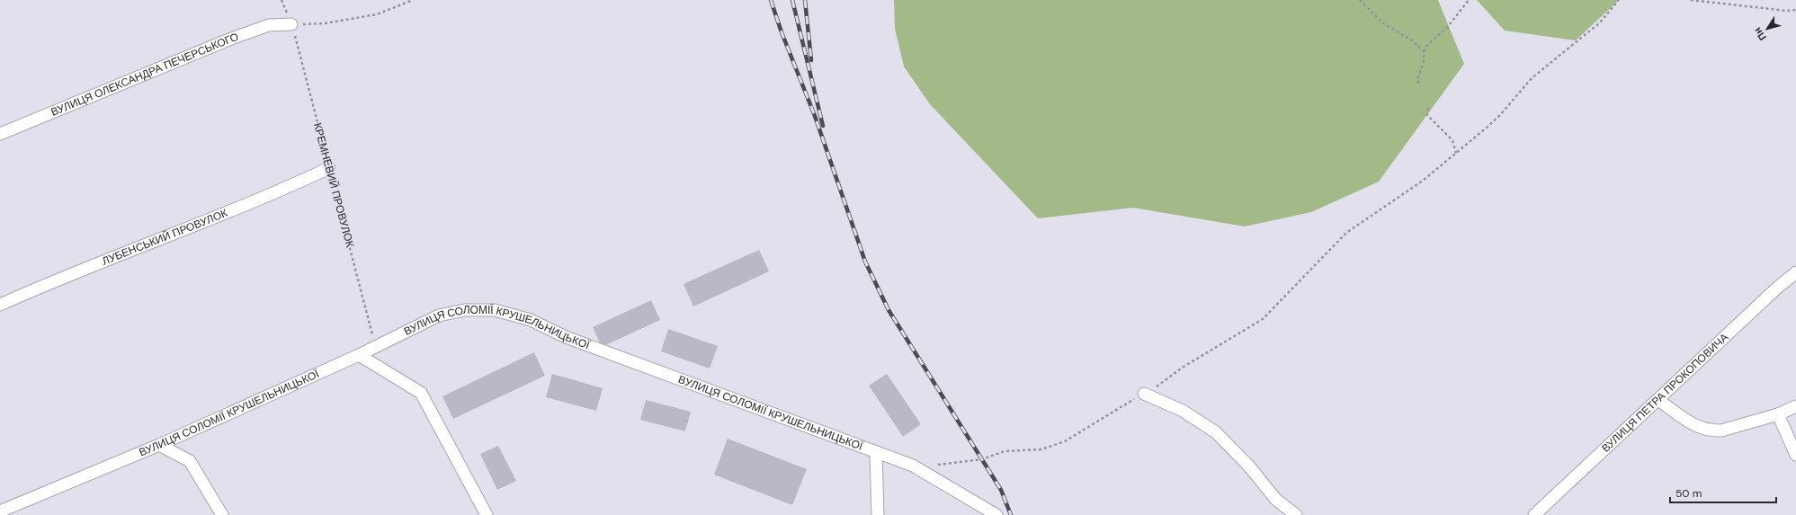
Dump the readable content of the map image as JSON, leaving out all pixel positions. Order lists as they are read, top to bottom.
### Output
{
  "streets": {
    "street": [
      "ВУЛИЦЯ ОЛЕКСАНДРА ПЕЧЕРСЬКОГО",
      "ЛУБЕНСЬКИЙ ПРОВУЛОК",
      "ВУЛИЦЯ СОЛОМІЇ КРУШЕЛЬНИЦЬКОЇ",
      "ВУЛИЦЯ ПЕТРА ПРОКОПОВИЧА"
    ],
    "path": ["КРЕМНЕВИЙ ПРОВУЛОК"]
  },
  "crossings": [
    ["ВУЛИЦЯ ОЛЕКСАНДРА ПЕЧЕРСЬКОГО", "КРЕМНЕВИЙ ПРОВУЛОК"],
    ["КРЕМНЕВИЙ ПРОВУЛОК", "ЛУБЕНСЬКИЙ ПРОВУЛОК"],
    ["КРЕМНЕВИЙ ПРОВУЛОК", "ВУЛИЦЯ СОЛОМІЇ КРУШЕЛЬНИЦЬКОЇ"]
  ],
  "scale_bar": "50 m",
  "north": "bottom left"
}
